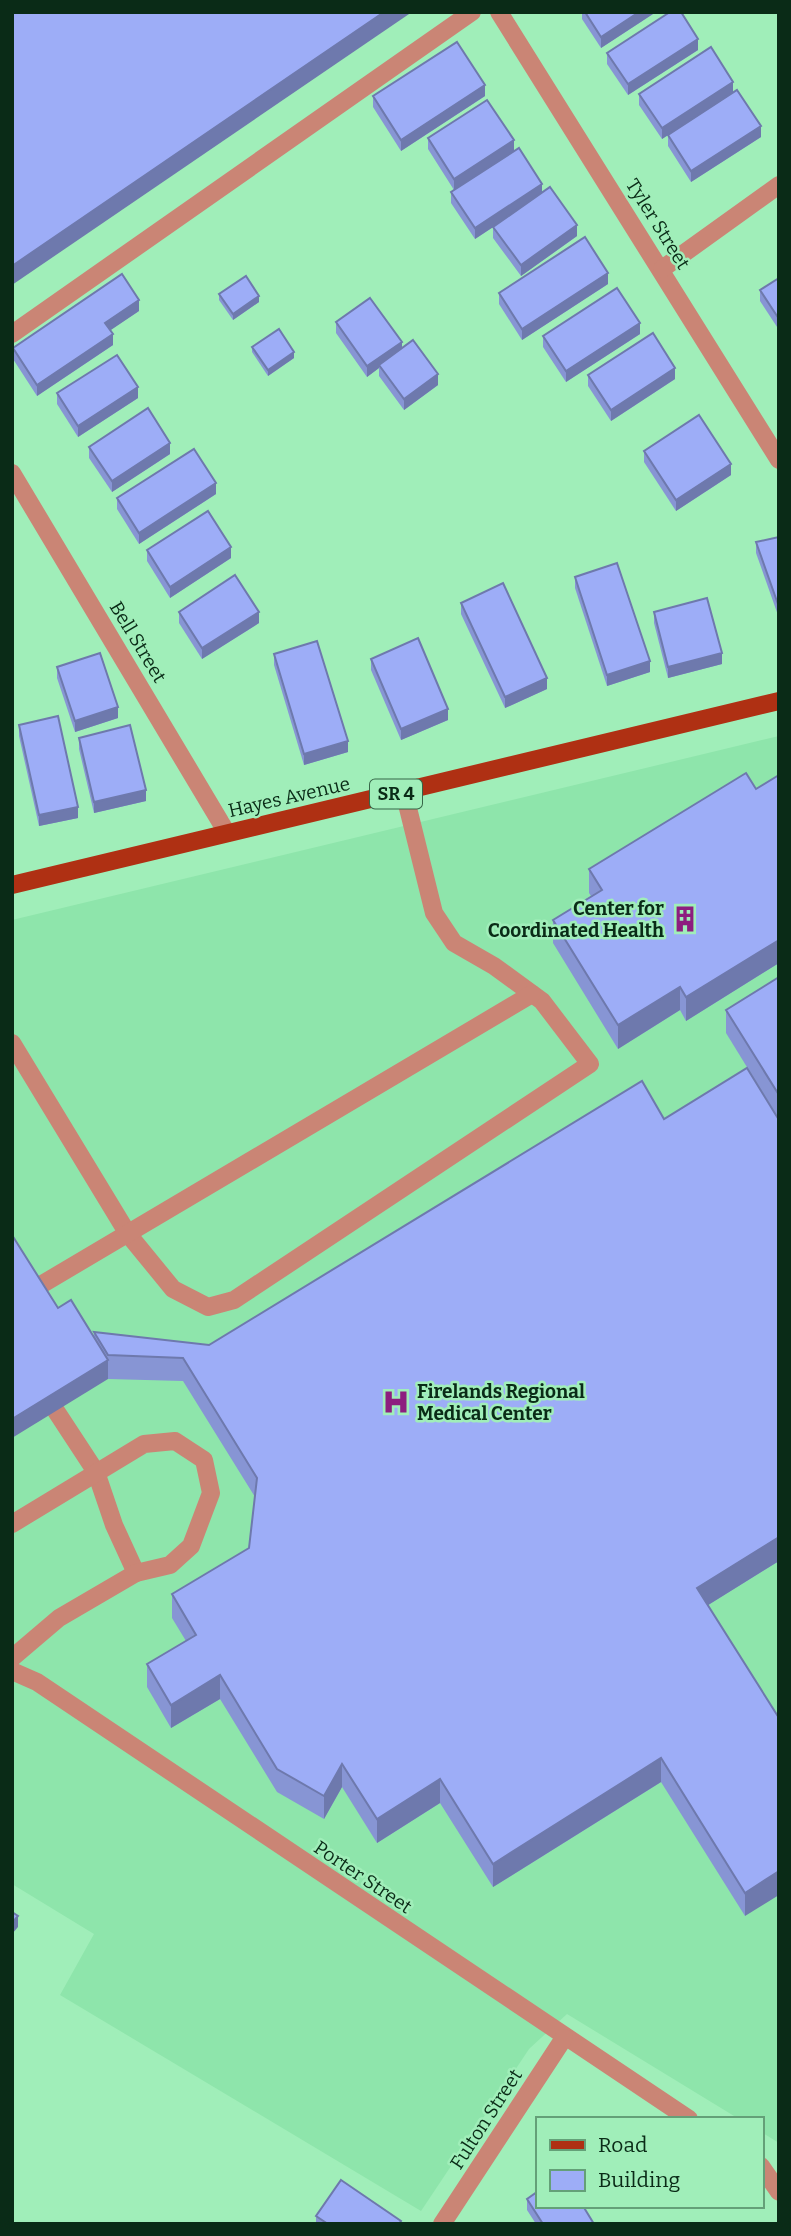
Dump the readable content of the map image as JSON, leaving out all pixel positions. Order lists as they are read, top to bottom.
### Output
{
  "streets": {
    "main road": ["SR 4", "Hayes Avenue"],
    "street": [
      "Tyler Street",
      "Bell Street",
      "Porter Street",
      "Fulton Street"
    ]
  },
  "crossings": [
    ["Bell Street", "Hayes Avenue"],
    ["Porter Street", "Fulton Street"]
  ],
  "places": {
    "building": ["Center for Coordinated Health"],
    "hospital": ["Firelands Regional Medical Center"]
  },
  "legend": ["Road", "Building"]
}
